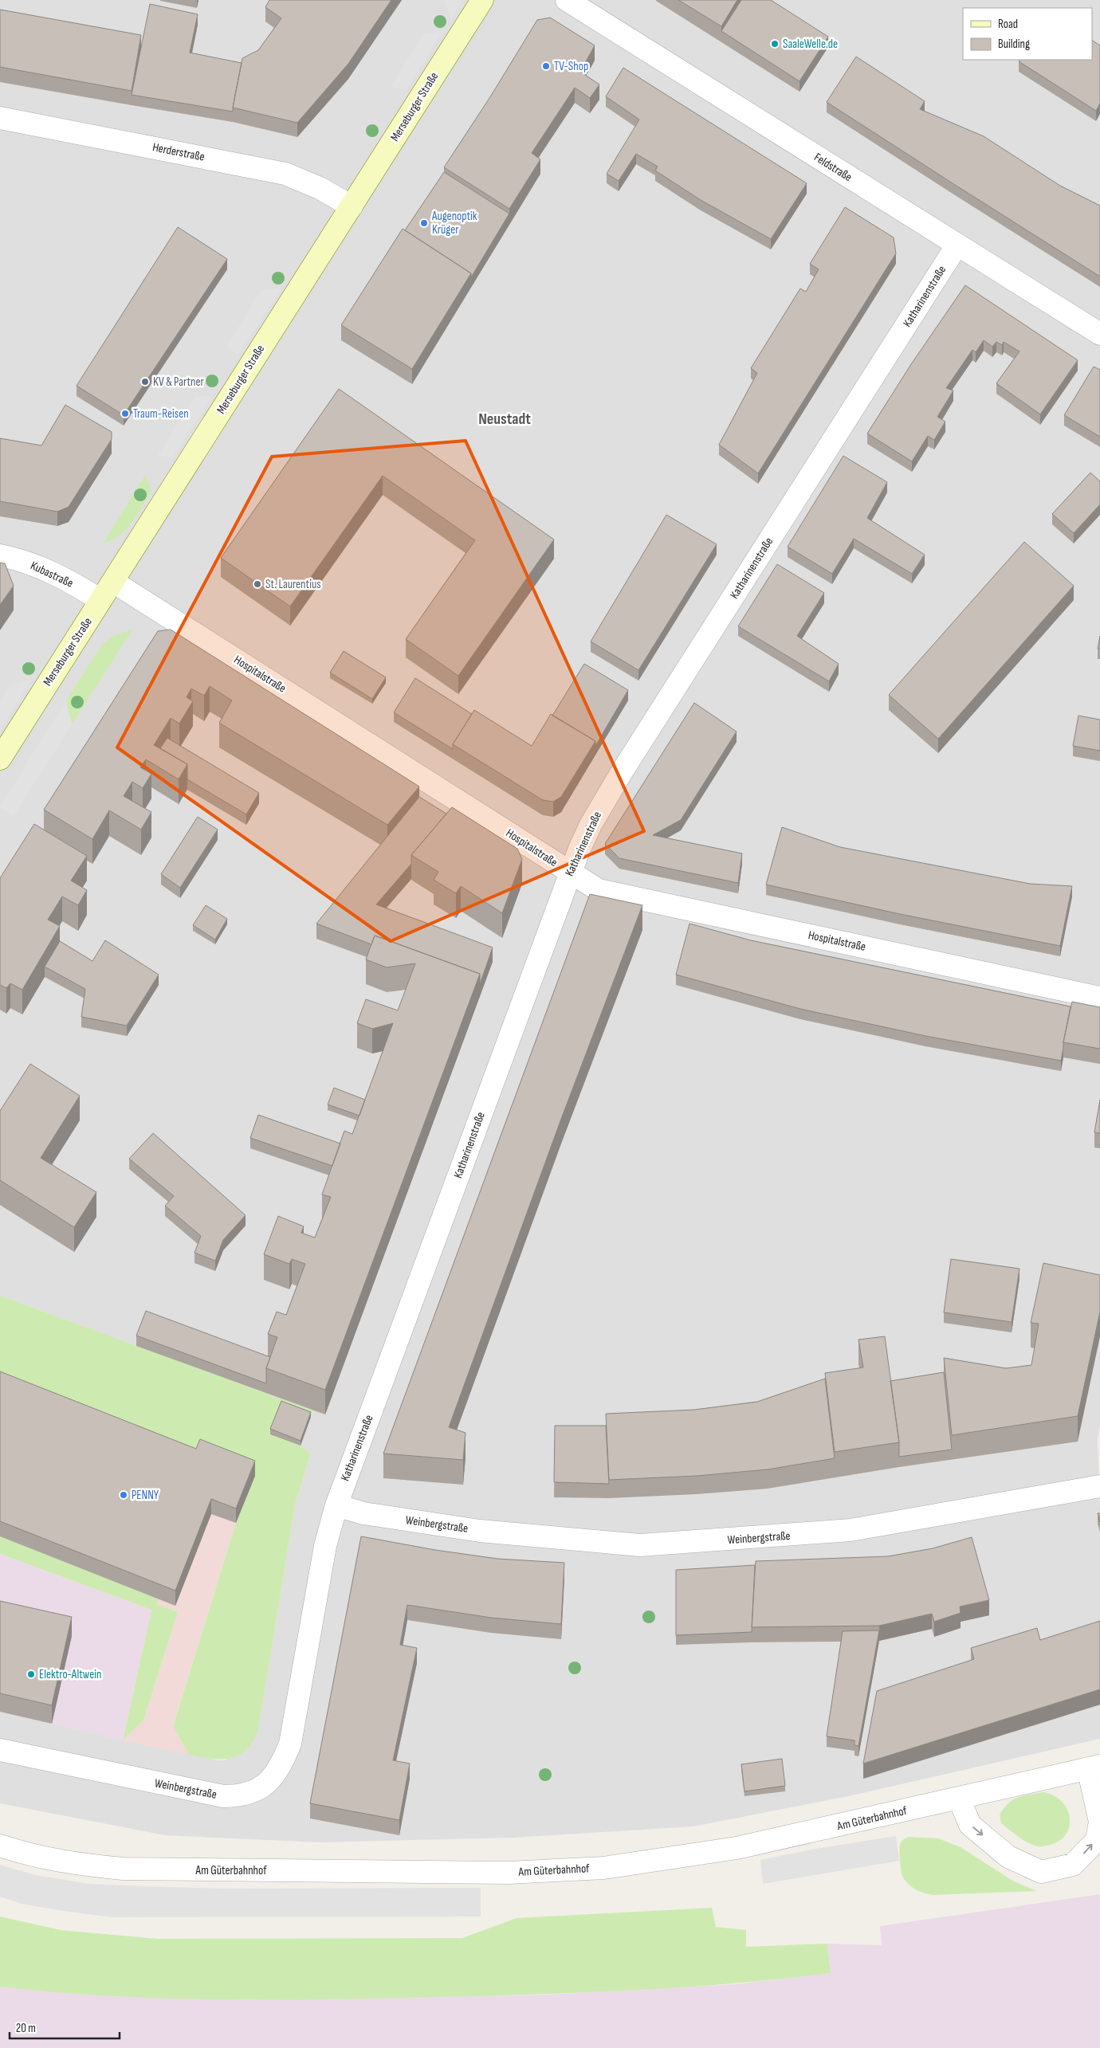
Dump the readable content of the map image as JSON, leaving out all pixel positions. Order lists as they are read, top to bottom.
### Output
{
  "streets": {
    "main road": ["Merseburger Straße"],
    "street": [
      "Herderstraße",
      "Feldstraße",
      "Katharinenstraße",
      "Kubastraße",
      "Hospitalstraße",
      "Weinbergstraße",
      "Am Güterbahnhof"
    ]
  },
  "crossings": [
    ["Merseburger Straße", "Herderstraße"],
    ["Merseburger Straße", "Kubastraße"],
    ["Merseburger Straße", "Hospitalstraße"],
    ["Feldstraße", "Katharinenstraße"],
    ["Katharinenstraße", "Hospitalstraße"],
    ["Katharinenstraße", "Weinbergstraße"]
  ],
  "districts": ["Neustadt"],
  "places": [
    "SaaleWelle.de",
    "TV-Shop",
    "Augenoptik Krüger",
    "KV & Partner",
    "Traum-Reisen",
    "St. Laurentius",
    "PENNY",
    "Elektro-Altwein"
  ],
  "legend": ["Road", "Building"],
  "scale_bar": "20 m"
}
